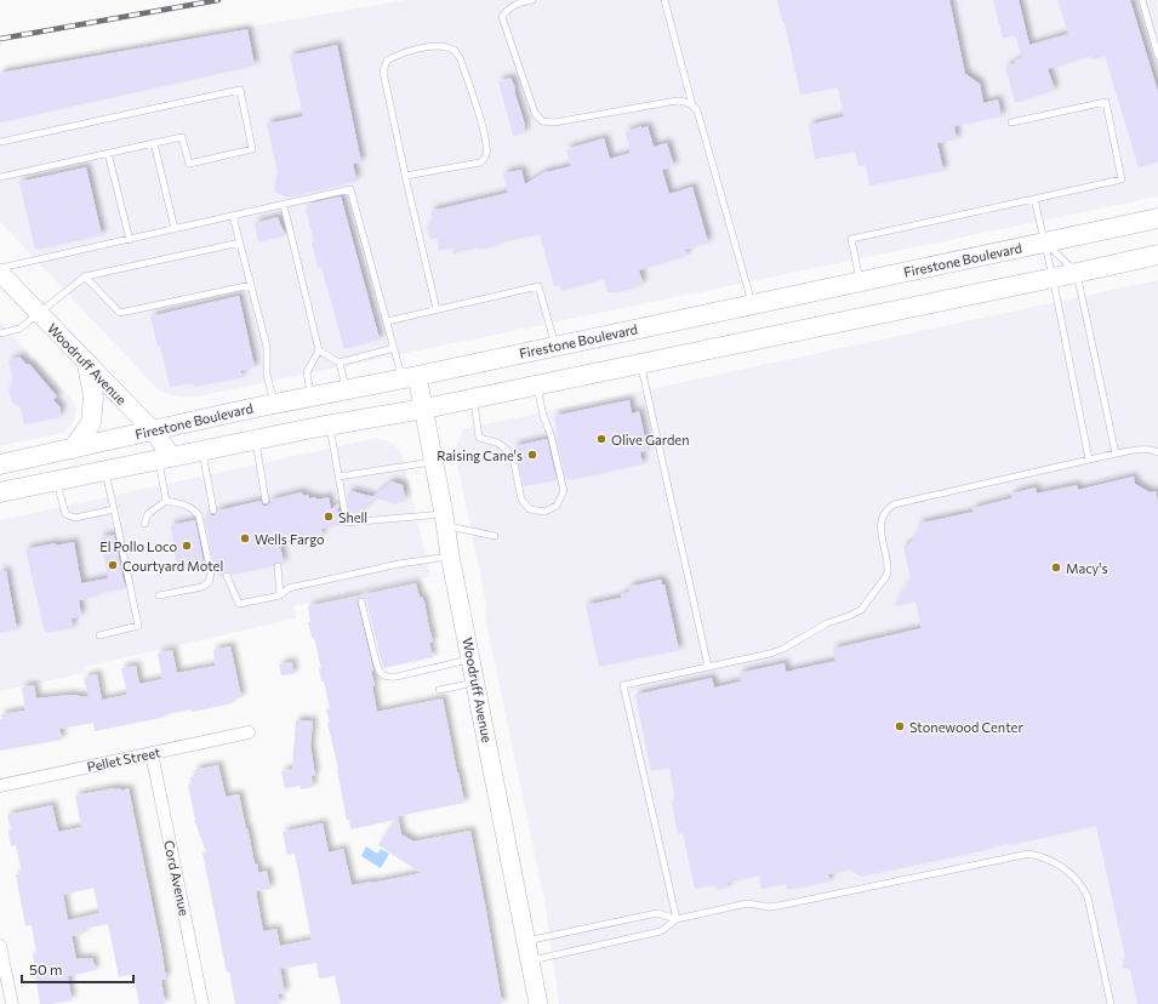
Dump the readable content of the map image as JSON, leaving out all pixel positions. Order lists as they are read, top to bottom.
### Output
{
  "streets": {
    "main road": ["Firestone Boulevard"],
    "street": ["Woodruff Avenue", "Pellet Street", "Cord Avenue"]
  },
  "crossings": [
    ["Firestone Boulevard", "Woodruff Avenue"],
    ["Pellet Street", "Cord Avenue"]
  ],
  "places": [
    "Olive Garden",
    "Raising Cane's",
    "Shell",
    "Wells Fargo",
    "El Pollo Loco",
    "Courtyard Motel",
    "Macy's",
    "Stonewood Center"
  ],
  "scale_bar": "50 m"
}
